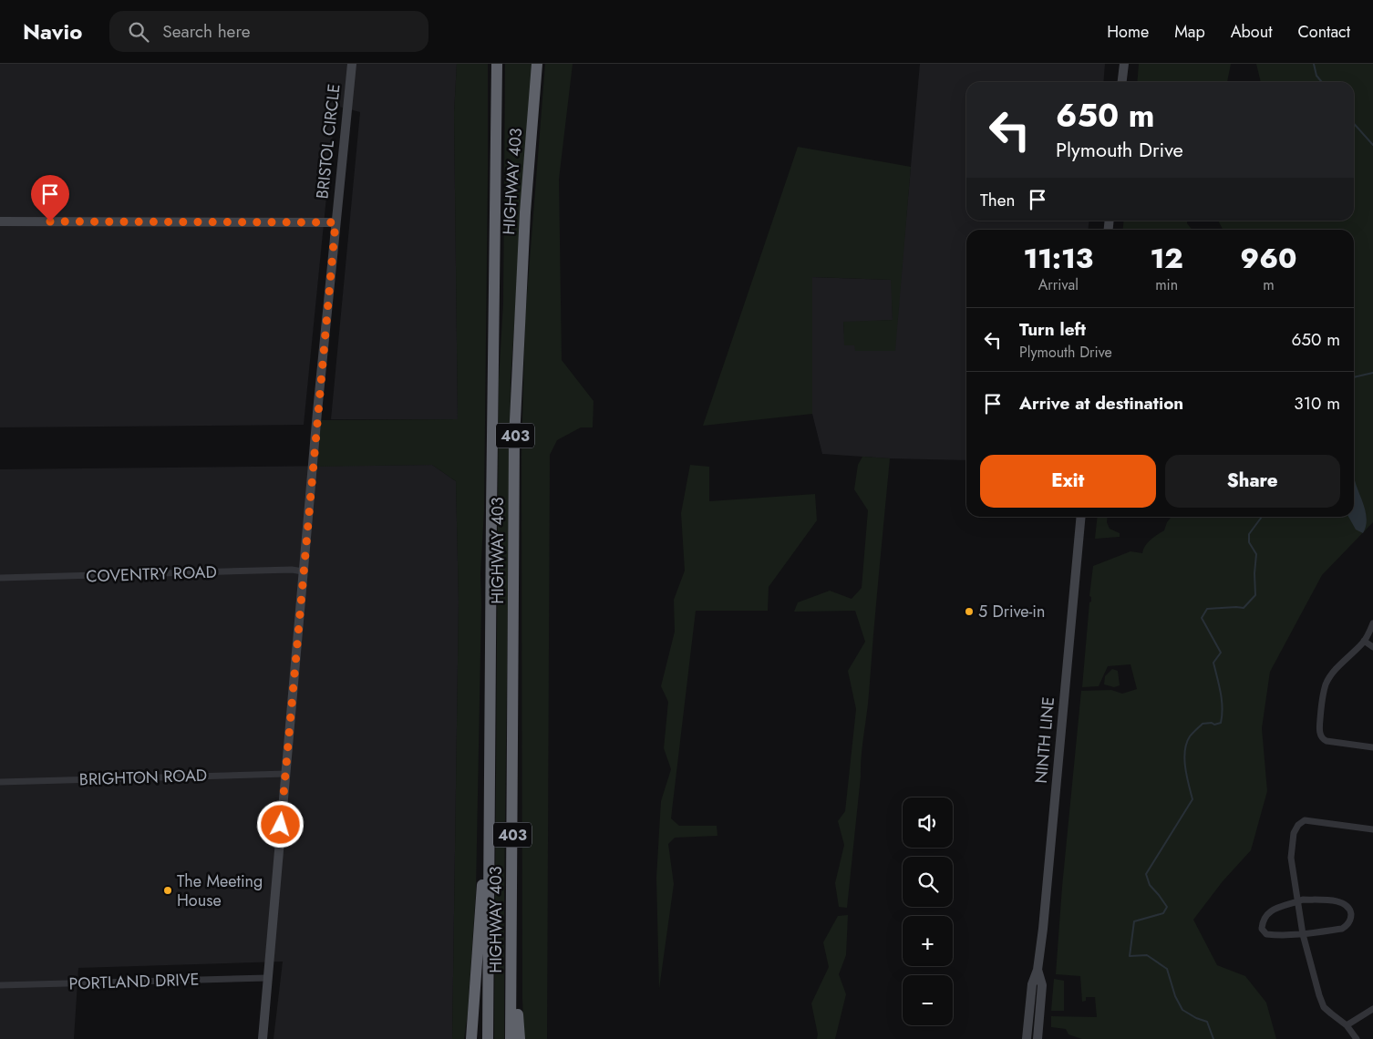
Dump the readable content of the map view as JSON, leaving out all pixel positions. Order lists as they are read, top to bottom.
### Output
{
  "streets": {
    "highway": ["HIGHWAY 403", "403"],
    "street": [
      "BRISTOL CIRCLE",
      "COVENTRY ROAD",
      "NINTH LINE",
      "BRIGHTON ROAD",
      "PORTLAND DRIVE"
    ]
  },
  "crossings": [
    ["BRISTOL CIRCLE", "COVENTRY ROAD"],
    ["BRISTOL CIRCLE", "BRIGHTON ROAD"],
    ["BRISTOL CIRCLE", "PORTLAND DRIVE"]
  ],
  "places": ["5 Drive-in", "The Meeting House"],
  "page": {
    "header": "Navio",
    "search": "Search here",
    "nav": [
      "Home",
      "Map",
      "About",
      "Contact"
    ],
    "turn": ["650 m", "Plymouth Drive"],
    "then": "Then",
    "eta": [
      "11:13",
      "Arrival",
      "12",
      "min",
      "960",
      "m"
    ],
    "list": [
      {
        "name": "Turn left",
        "note": "Plymouth Drive",
        "value": "650 m"
      },
      {
        "name": "Arrive at destination",
        "value": "310 m"
      }
    ],
    "buttons": ["Exit", "Share"],
    "map_buttons": ["+", "−"]
  }
}
